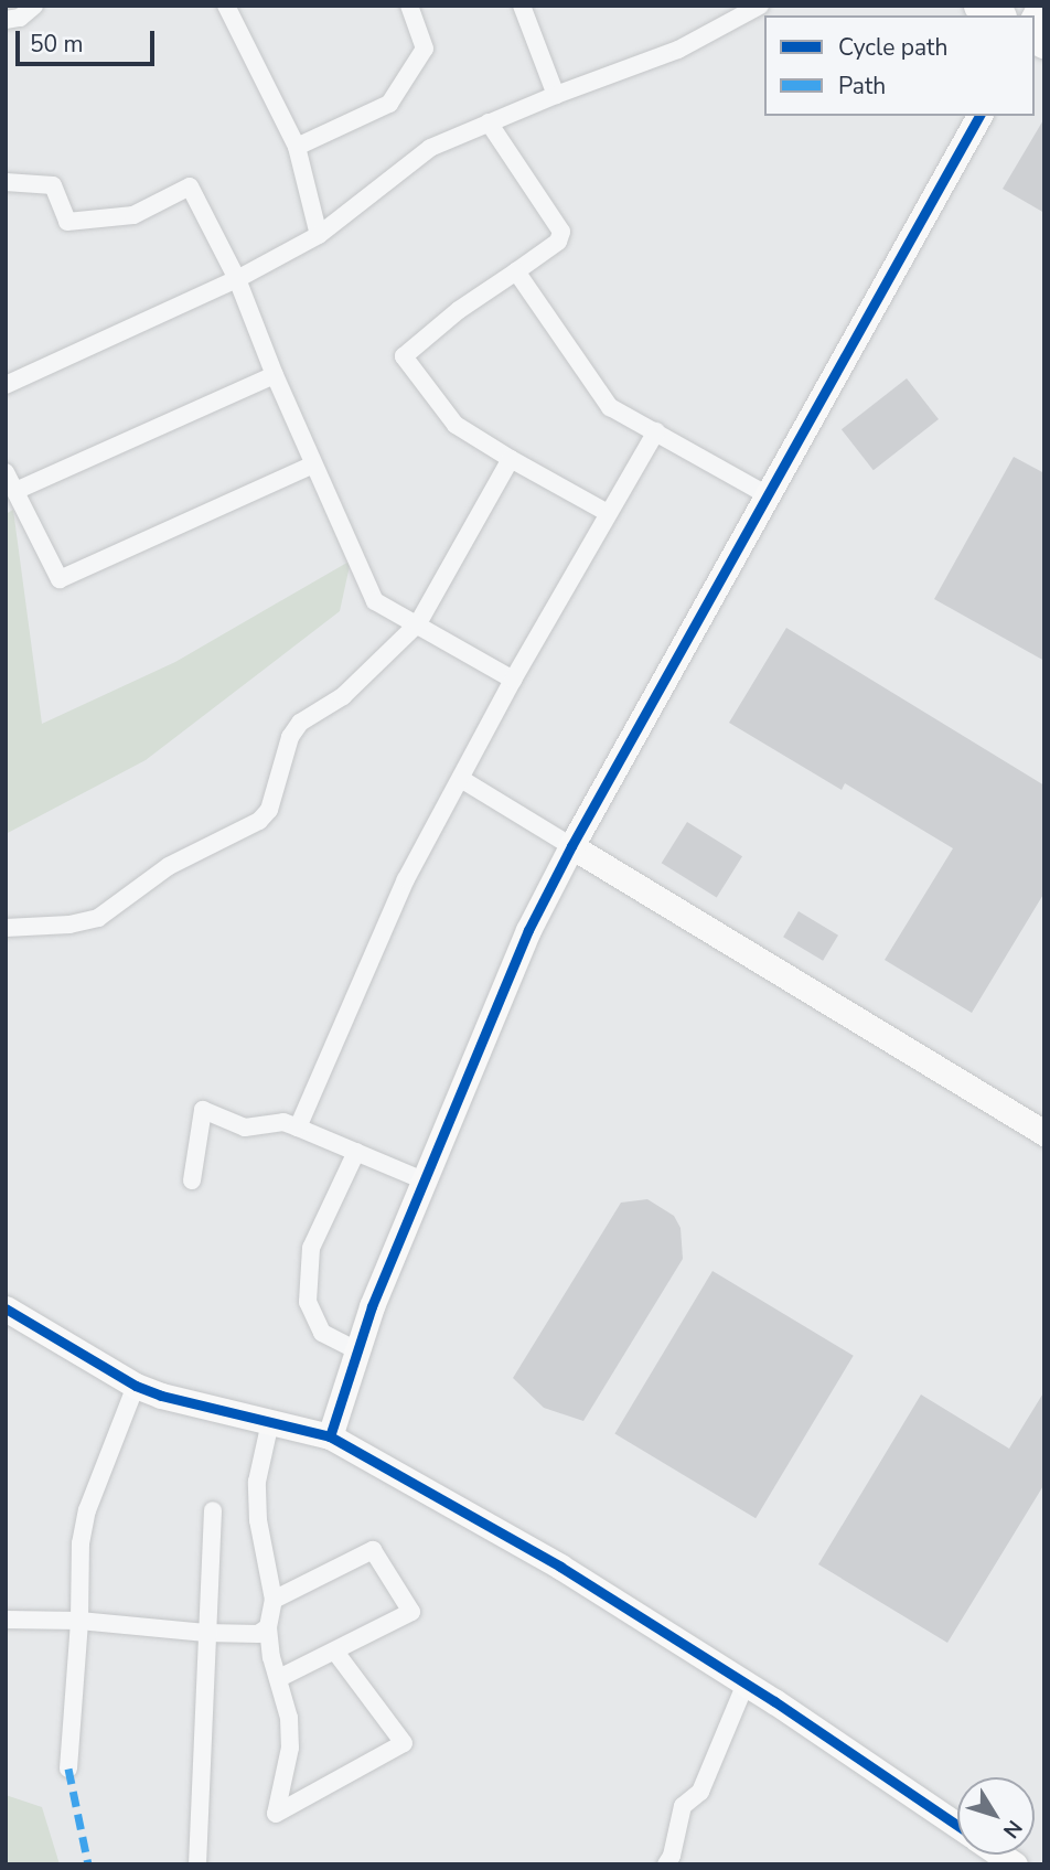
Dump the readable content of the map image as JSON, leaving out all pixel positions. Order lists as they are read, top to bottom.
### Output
{
  "legend": ["Cycle path", "Path"],
  "scale_bar": "50 m",
  "north": "bottom right"
}
